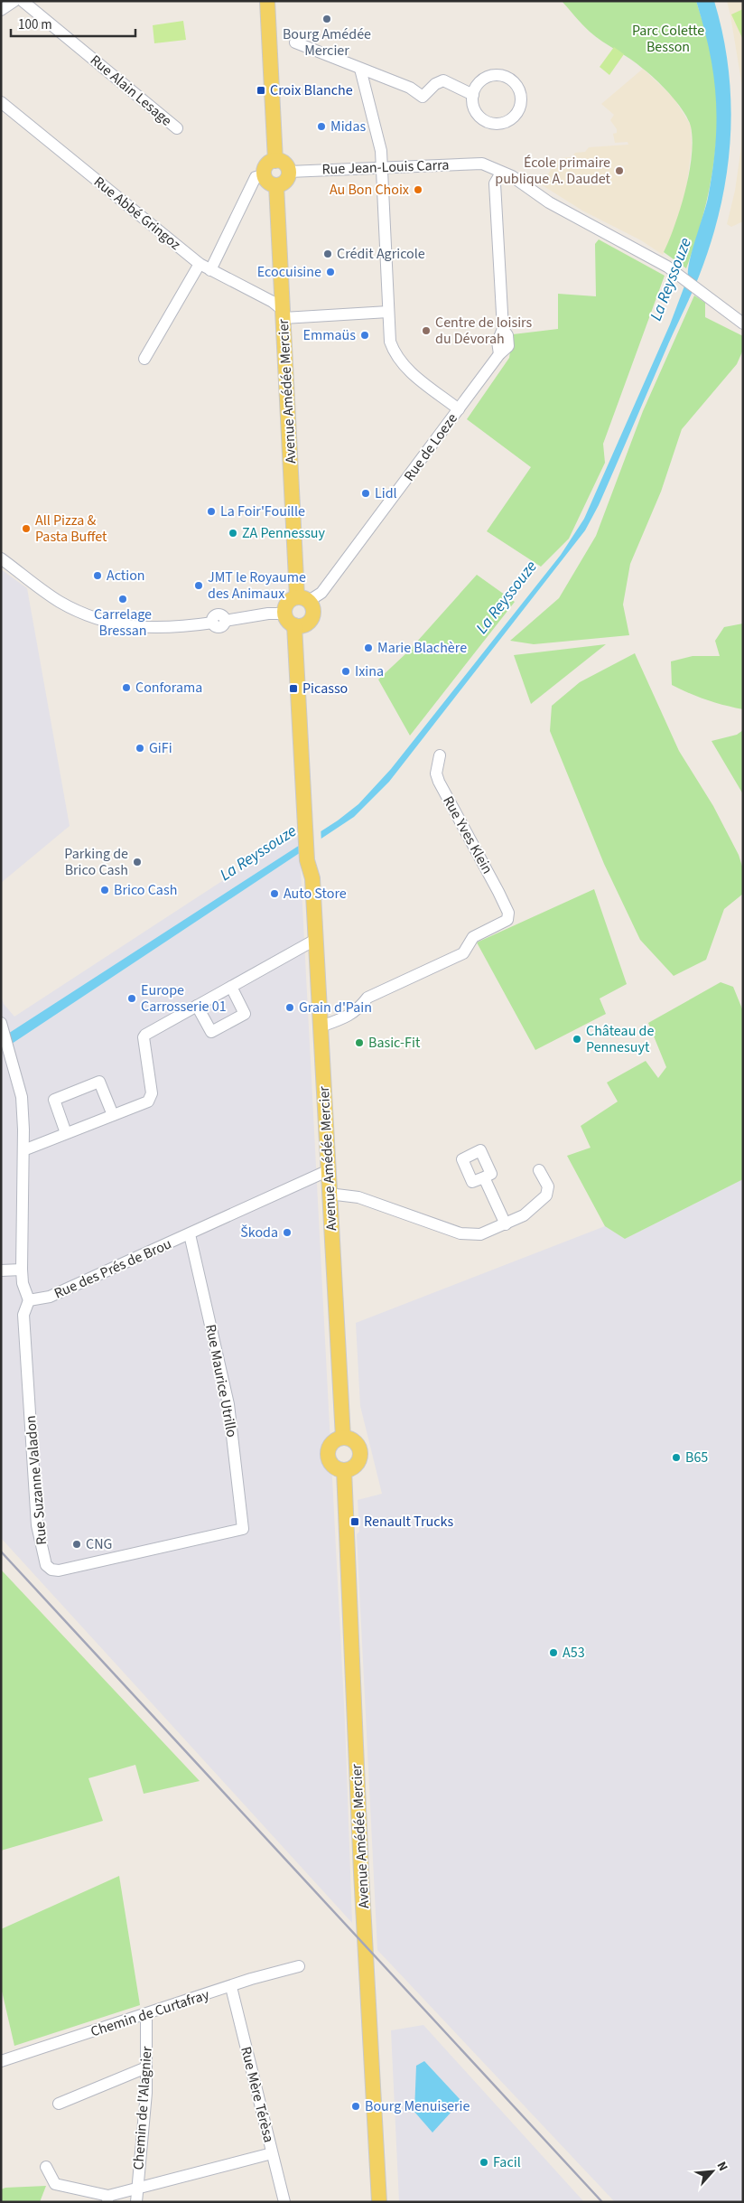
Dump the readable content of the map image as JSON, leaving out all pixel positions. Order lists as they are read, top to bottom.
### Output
{
  "streets": {
    "main road": ["Avenue Amédée Mercier"],
    "street": [
      "Rue Alain Lesage",
      "Rue Jean-Louis Carra",
      "Rue Abbé Gringoz",
      "Rue de Loeze",
      "Rue Yves Klein",
      "Rue des Prés de Brou",
      "Rue Maurice Utrillo",
      "Rue Suzanne Valadon",
      "Chemin de Curtafray",
      "Rue Mère Térèsa",
      "Chemin de l'Alagnier"
    ]
  },
  "crossings": [
    ["Rue Jean-Louis Carra", "Avenue Amédée Mercier"],
    ["Rue Jean-Louis Carra", "Rue de Loeze"],
    ["Rue Abbé Gringoz", "Avenue Amédée Mercier"],
    ["Avenue Amédée Mercier", "Rue de Loeze"],
    ["Avenue Amédée Mercier", "Rue Yves Klein"],
    ["Avenue Amédée Mercier", "Rue des Prés de Brou"],
    ["Rue des Prés de Brou", "Rue Maurice Utrillo"],
    ["Rue des Prés de Brou", "Rue Suzanne Valadon"],
    ["Rue Maurice Utrillo", "Rue Suzanne Valadon"],
    ["Chemin de Curtafray", "Rue Mère Térèsa"],
    ["Chemin de Curtafray", "Chemin de l'Alagnier"]
  ],
  "water": ["La Reyssouze"],
  "parks": ["Parc Colette Besson"],
  "places": {
    "other": [
      "Bourg Amédée Mercier",
      "Midas",
      "École primaire publique A. Daudet",
      "Au Bon Choix",
      "Crédit Agricole",
      "Ecocuisine",
      "Centre de loisirs du Dévorah",
      "Emmaüs",
      "Lidl",
      "La Foir'Fouille",
      "All Pizza & Pasta Buffet",
      "ZA Pennessuy",
      "Action",
      "JMT le Royaume des Animaux",
      "Carrelage Bressan",
      "Marie Blachère",
      "Ixina",
      "Conforama",
      "GiFi",
      "Parking de Brico Cash",
      "Brico Cash",
      "Auto Store",
      "Europe Carrosserie 01",
      "Grain d'Pain",
      "Château de Pennesuyt",
      "Basic-Fit",
      "Škoda",
      "B65",
      "CNG",
      "A53",
      "Bourg Menuiserie",
      "Facil"
    ],
    "transit": ["Croix Blanche", "Picasso", "Renault Trucks"]
  },
  "scale_bar": "100 m",
  "north": "top right"
}
